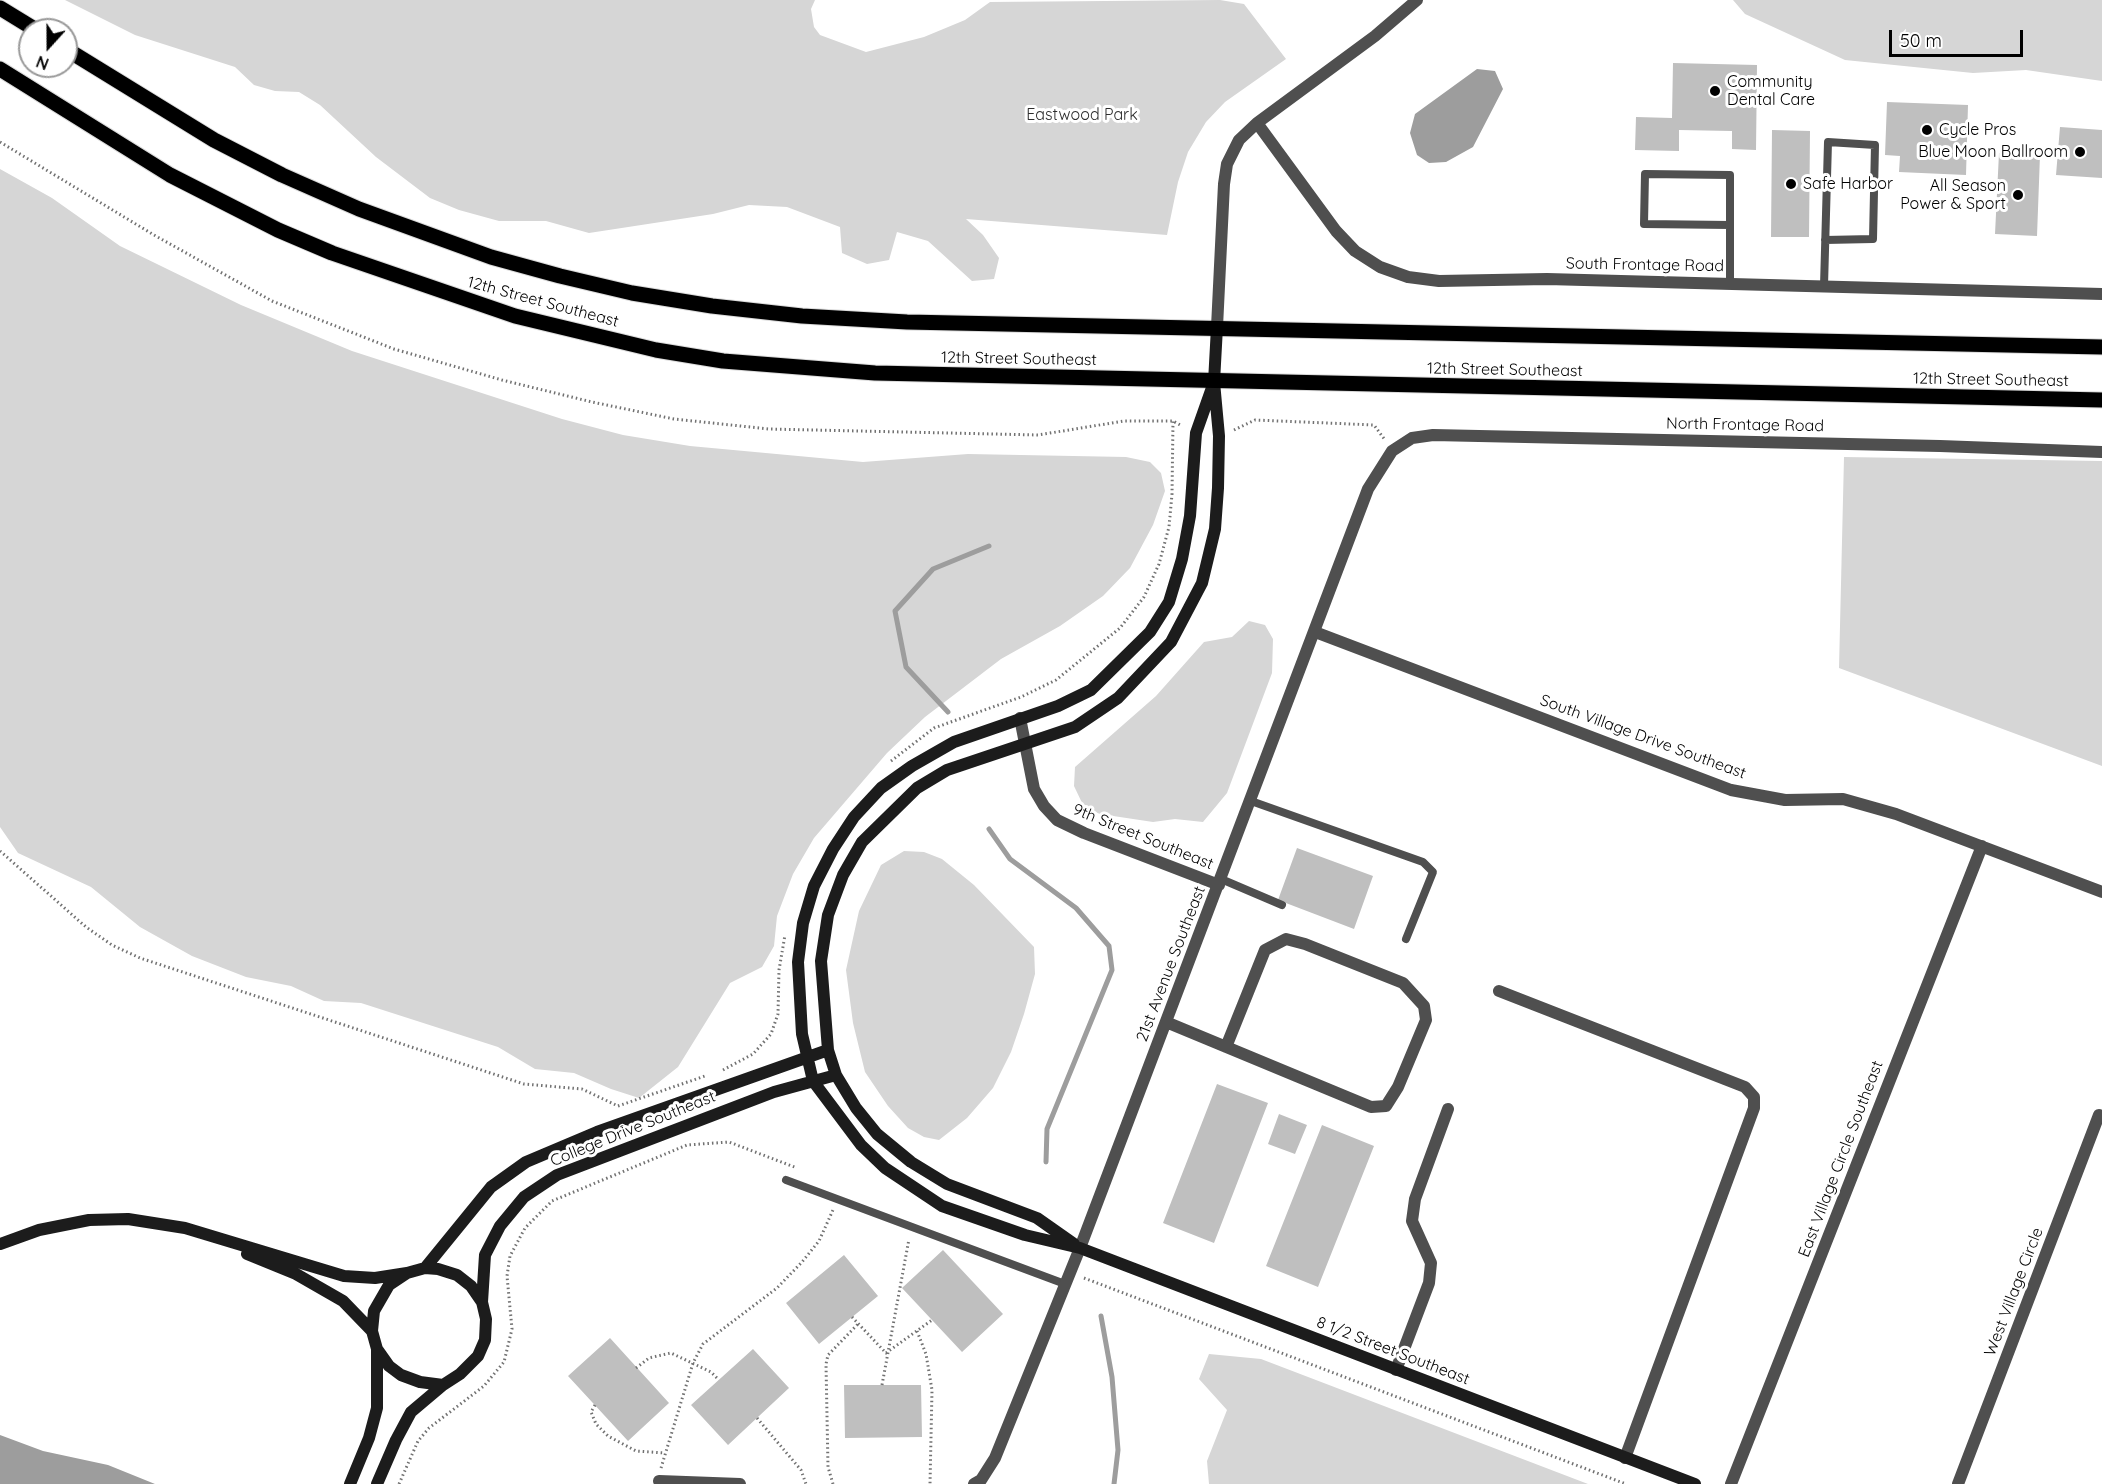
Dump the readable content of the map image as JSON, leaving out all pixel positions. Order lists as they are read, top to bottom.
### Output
{
  "streets": {
    "main road": ["12th Street Southeast"],
    "street": [
      "South Frontage Road",
      "North Frontage Road",
      "South Village Drive Southeast",
      "9th Street Southeast",
      "21st Avenue Southeast",
      "College Drive Southeast",
      "East Village Circle Southeast",
      "West Village Circle",
      "8 1/2 Street Southeast"
    ]
  },
  "crossings": [
    ["North Frontage Road", "21st Avenue Southeast"],
    ["South Village Drive Southeast", "21st Avenue Southeast"],
    ["South Village Drive Southeast", "East Village Circle Southeast"],
    ["9th Street Southeast", "21st Avenue Southeast"],
    ["21st Avenue Southeast", "8 1/2 Street Southeast"],
    ["College Drive Southeast", "8 1/2 Street Southeast"]
  ],
  "parks": ["Eastwood Park"],
  "places": [
    "Community Dental Care",
    "Cycle Pros",
    "Blue Moon Ballroom",
    "Safe Harbor",
    "All Season Power & Sport"
  ],
  "scale_bar": "50 m",
  "north": "bottom"
}
